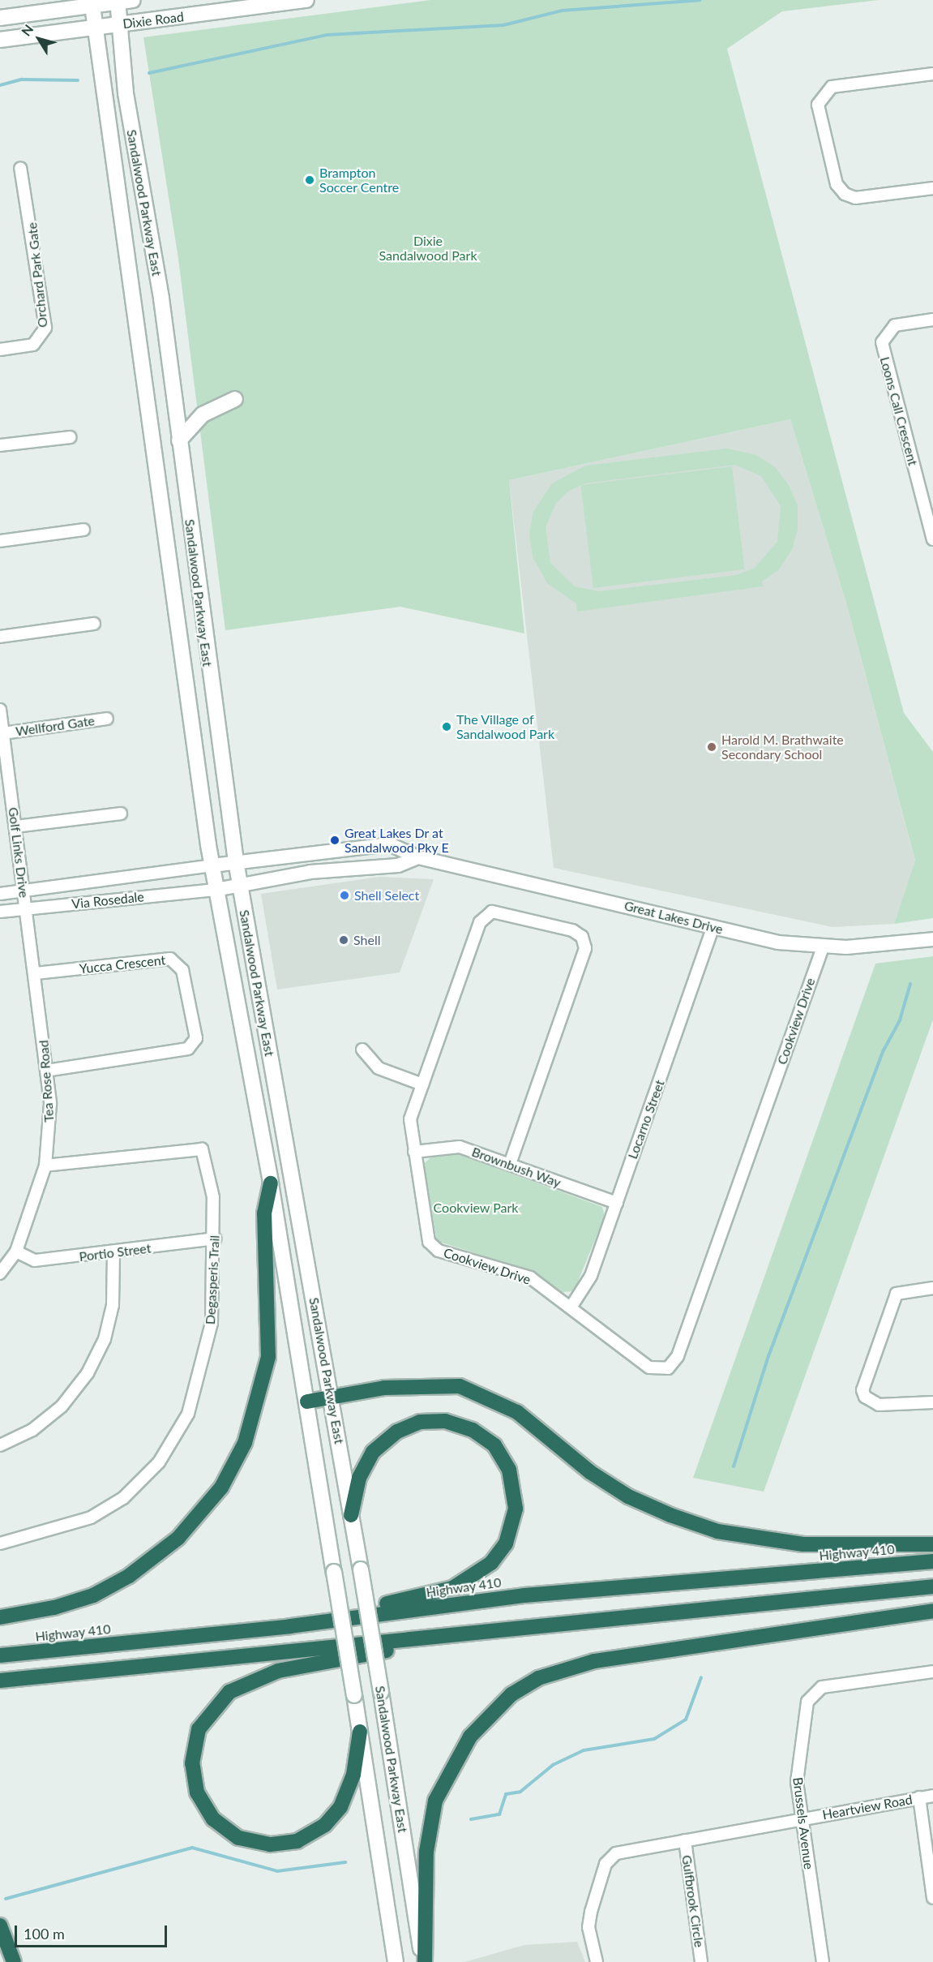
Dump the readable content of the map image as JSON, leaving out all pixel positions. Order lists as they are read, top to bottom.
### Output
{
  "streets": {
    "highway": ["Highway 410"],
    "main road": ["Dixie Road", "Sandalwood Parkway East"],
    "street": [
      "Orchard Park Gate",
      "Loons Call Crescent",
      "Wellford Gate",
      "Golf Links Drive",
      "Via Rosedale",
      "Great Lakes Drive",
      "Yucca Crescent",
      "Cookview Drive",
      "Tea Rose Road",
      "Locarno Street",
      "Brownbush Way",
      "Portio Street",
      "Degasperis Trail",
      "Heartview Road",
      "Brussels Avenue",
      "Gulfbrook Circle"
    ]
  },
  "crossings": [
    ["Dixie Road", "Sandalwood Parkway East"],
    ["Sandalwood Parkway East", "Via Rosedale"],
    ["Sandalwood Parkway East", "Great Lakes Drive"],
    ["Wellford Gate", "Golf Links Drive"],
    ["Golf Links Drive", "Via Rosedale"],
    ["Golf Links Drive", "Tea Rose Road"],
    ["Via Rosedale", "Great Lakes Drive"],
    ["Via Rosedale", "Tea Rose Road"],
    ["Great Lakes Drive", "Cookview Drive"],
    ["Great Lakes Drive", "Locarno Street"],
    ["Yucca Crescent", "Tea Rose Road"],
    ["Cookview Drive", "Locarno Street"],
    ["Cookview Drive", "Brownbush Way"],
    ["Tea Rose Road", "Portio Street"],
    ["Tea Rose Road", "Degasperis Trail"],
    ["Locarno Street", "Brownbush Way"],
    ["Portio Street", "Degasperis Trail"],
    ["Heartview Road", "Brussels Avenue"],
    ["Heartview Road", "Gulfbrook Circle"],
    ["Brussels Avenue", "Gulfbrook Circle"]
  ],
  "parks": ["Dixie Sandalwood Park", "Cookview Park"],
  "places": [
    "Brampton Soccer Centre",
    "The Village of Sandalwood Park",
    "Harold M. Brathwaite Secondary School",
    "Great Lakes Dr at Sandalwood Pky E",
    "Shell Select",
    "Shell"
  ],
  "scale_bar": "100 m",
  "north": "top left"
}
